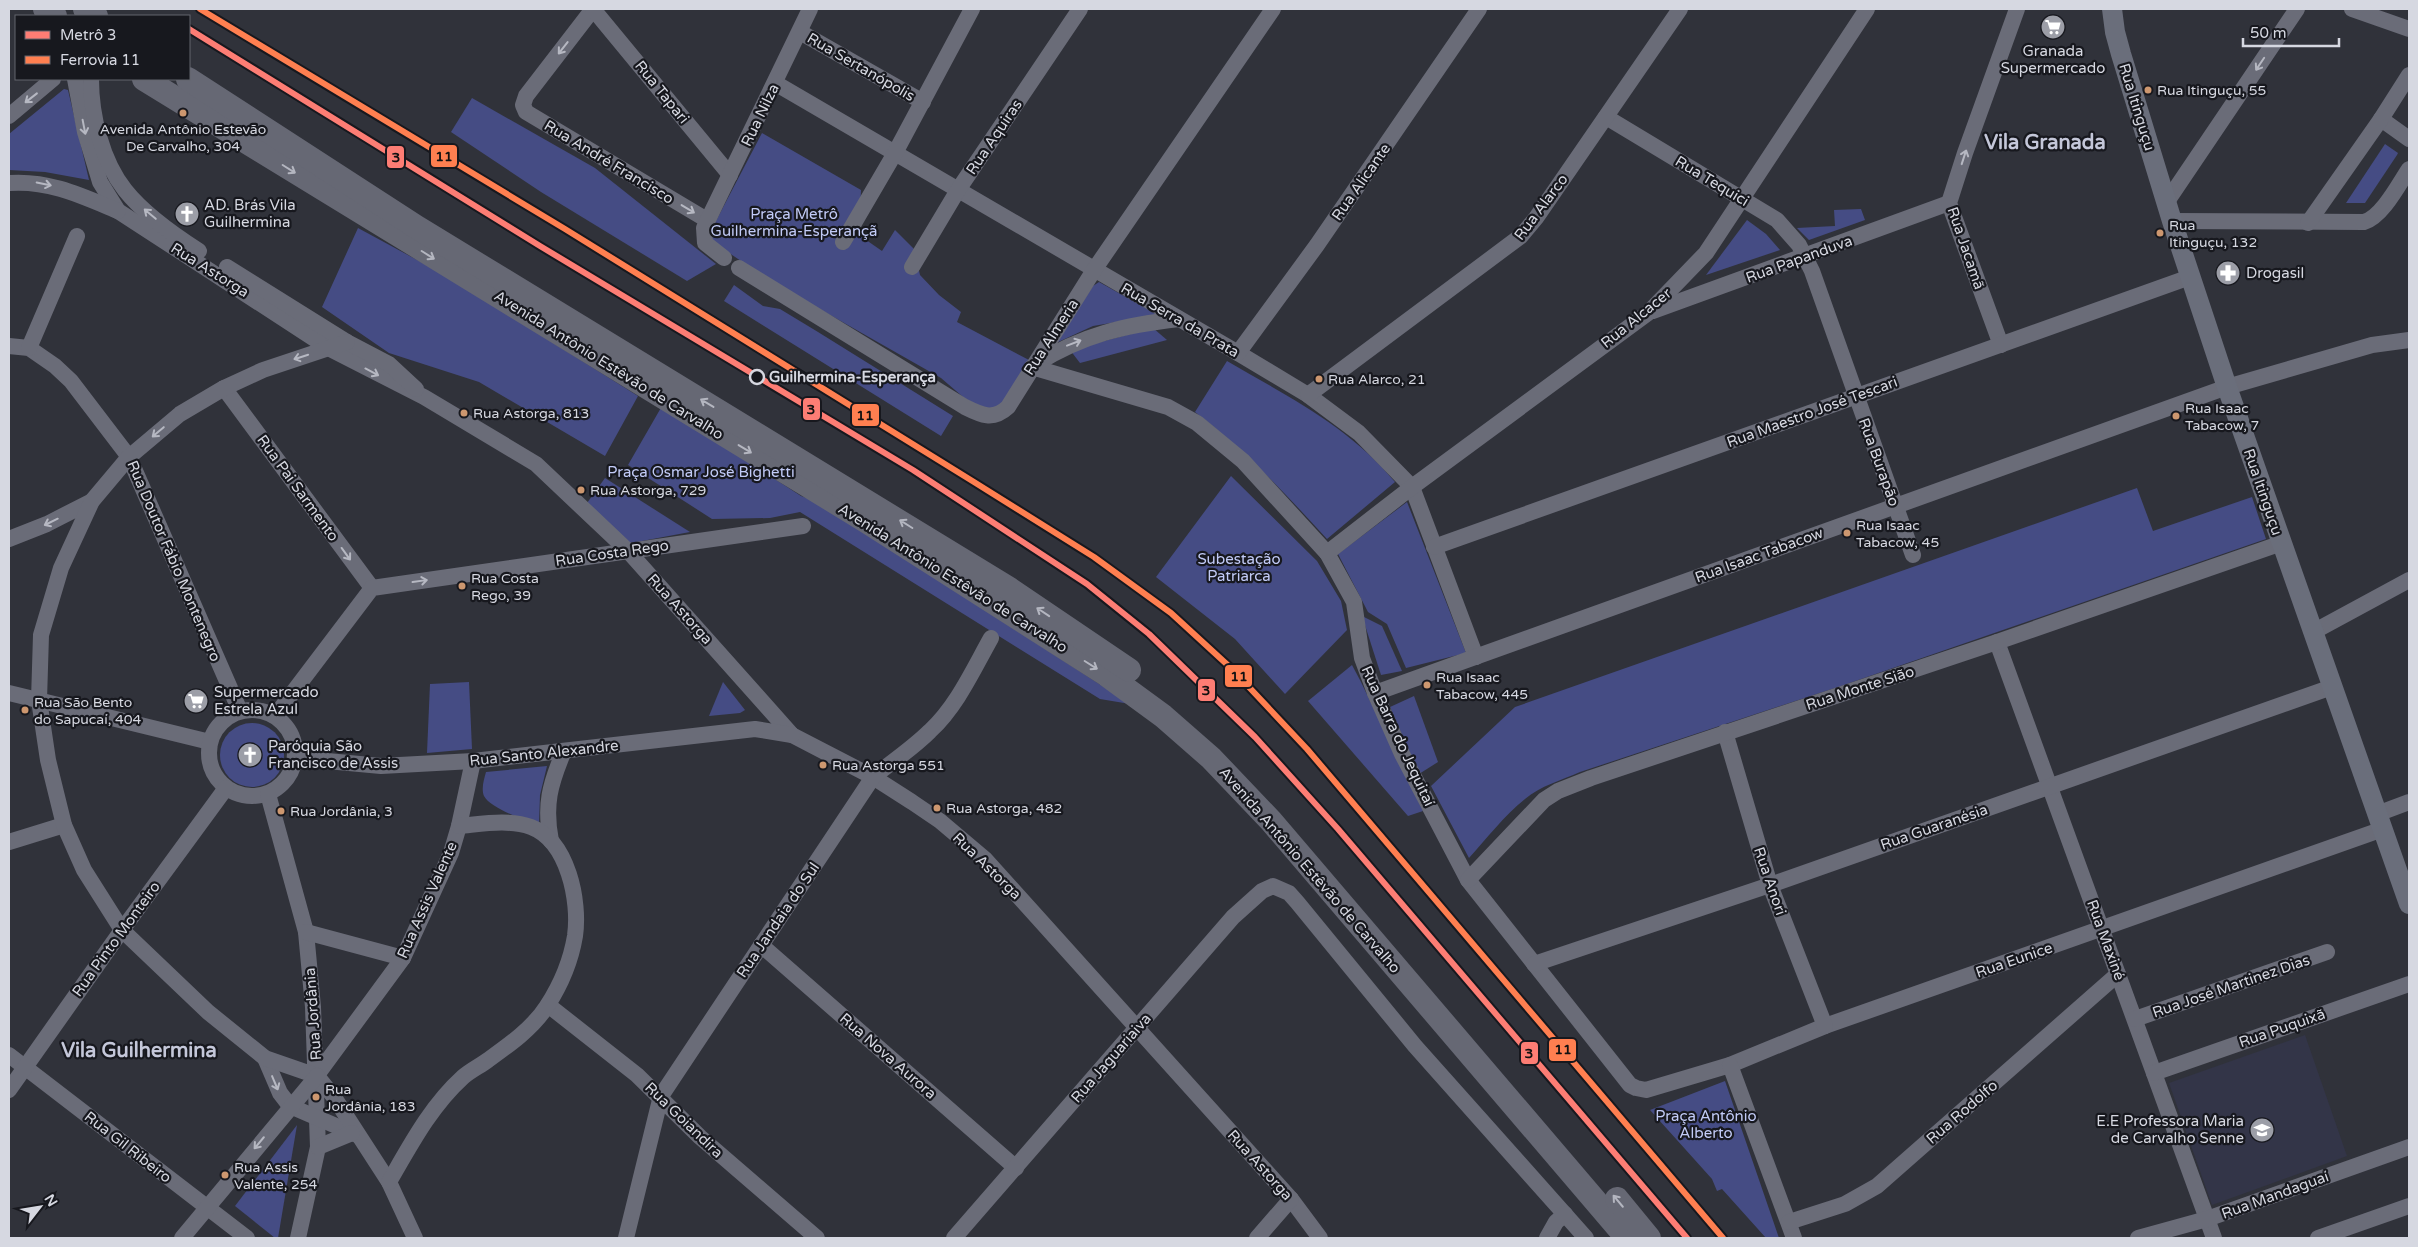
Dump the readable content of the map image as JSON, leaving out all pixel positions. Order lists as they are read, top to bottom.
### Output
{
  "streets": {
    "highway": ["Avenida Antônio Estêvão de Carvalho"],
    "main road": ["Rua Itinguçu"],
    "street": [
      "Rua Sertanópolis",
      "Rua Tapari",
      "Rua Nilza",
      "Rua Aquiras",
      "Rua André Francisco",
      "Rua Tequici",
      "Rua Alicante",
      "Rua Alarco",
      "Rua Jacamã",
      "Rua Papanduva",
      "Rua Astorga",
      "Rua Alcacer",
      "Rua Serra da Prata",
      "Rua Almeria",
      "Rua Maestro José Tescari",
      "Rua Burapão",
      "Rua Pai Sarmento",
      "Rua Costa Rego",
      "Rua Isaac Tabacow",
      "Rua Doutor Fábio Montenegro",
      "Rua Monte Sião",
      "Rua Barra do Jequitaí",
      "Rua Santo Alexandre",
      "Rua Guaranésia",
      "Rua Anori",
      "Rua Assis Valente",
      "Rua Jandaia do Sul",
      "Rua Pinto Monteiro",
      "Rua Maxiné",
      "Rua Eunice",
      "Rua José Martinez Dias",
      "Rua Jordânia",
      "Rua Puquixã",
      "Rua Nova Aurora",
      "Rua Jaguariaiva",
      "Rua Rodolfo",
      "Rua Goiandira",
      "Rua Gil Ribeiro",
      "Rua Mandaguaí"
    ]
  },
  "crossings": [
    ["Rua Sertanópolis", "Rua Nilza"],
    ["Rua Tapari", "Rua Nilza"],
    ["Rua Tapari", "Rua André Francisco"],
    ["Rua Itinguçu", "Rua Maestro José Tescari"],
    ["Rua Itinguçu", "Rua Isaac Tabacow"],
    ["Rua Itinguçu", "Rua Monte Sião"],
    ["Rua Itinguçu", "Rua Guaranésia"],
    ["Rua Itinguçu", "Rua Eunice"],
    ["Rua Nilza", "Rua André Francisco"],
    ["Rua Nilza", "Rua Serra da Prata"],
    ["Rua Aquiras", "Rua Serra da Prata"],
    ["Rua Tequici", "Rua Alarco"],
    ["Rua Tequici", "Rua Papanduva"],
    ["Rua Tequici", "Rua Alcacer"],
    ["Rua Tequici", "Rua Burapão"],
    ["Rua Alicante", "Rua Serra da Prata"],
    ["Rua Alarco", "Rua Serra da Prata"],
    ["Rua Jacamã", "Rua Papanduva"],
    ["Rua Jacamã", "Rua Maestro José Tescari"],
    ["Rua Papanduva", "Rua Alcacer"],
    ["Rua Papanduva", "Rua Burapão"],
    ["Rua Astorga", "Rua Costa Rego"],
    ["Rua Astorga", "Rua Santo Alexandre"],
    ["Rua Astorga", "Rua Jandaia do Sul"],
    ["Rua Astorga", "Rua Jaguariaiva"],
    ["Rua Alcacer", "Rua Serra da Prata"],
    ["Rua Alcacer", "Rua Barra do Jequitaí"],
    ["Rua Serra da Prata", "Rua Almeria"],
    ["Rua Serra da Prata", "Rua Maestro José Tescari"],
    ["Rua Serra da Prata", "Rua Isaac Tabacow"],
    ["Rua Almeria", "Rua Barra do Jequitaí"],
    ["Avenida Antônio Estêvão de Carvalho", "Rua Jaguariaiva"],
    ["Rua Maestro José Tescari", "Rua Burapão"],
    ["Rua Burapão", "Rua Isaac Tabacow"],
    ["Rua Pai Sarmento", "Rua Costa Rego"],
    ["Rua Isaac Tabacow", "Rua Barra do Jequitaí"],
    ["Rua Doutor Fábio Montenegro", "Rua Santo Alexandre"],
    ["Rua Doutor Fábio Montenegro", "Rua Pinto Monteiro"],
    ["Rua Doutor Fábio Montenegro", "Rua Jordânia"],
    ["Rua Monte Sião", "Rua Barra do Jequitaí"],
    ["Rua Monte Sião", "Rua Anori"],
    ["Rua Monte Sião", "Rua Maxiné"],
    ["Rua Barra do Jequitaí", "Rua Guaranésia"],
    ["Rua Barra do Jequitaí", "Rua Eunice"],
    ["Rua Santo Alexandre", "Rua Assis Valente"],
    ["Rua Santo Alexandre", "Rua Pinto Monteiro"],
    ["Rua Santo Alexandre", "Rua Jordânia"],
    ["Rua Guaranésia", "Rua Anori"],
    ["Rua Guaranésia", "Rua Maxiné"],
    ["Rua Anori", "Rua Eunice"],
    ["Rua Assis Valente", "Rua Jordânia"],
    ["Rua Assis Valente", "Rua Gil Ribeiro"],
    ["Rua Jandaia do Sul", "Rua Nova Aurora"],
    ["Rua Jandaia do Sul", "Rua Goiandira"],
    ["Rua Pinto Monteiro", "Rua Jordânia"],
    ["Rua Pinto Monteiro", "Rua Gil Ribeiro"],
    ["Rua Maxiné", "Rua Eunice"],
    ["Rua Maxiné", "Rua José Martinez Dias"],
    ["Rua Maxiné", "Rua Puquixã"],
    ["Rua Maxiné", "Rua Rodolfo"],
    ["Rua Maxiné", "Rua Mandaguaí"],
    ["Rua Nova Aurora", "Rua Jaguariaiva"]
  ],
  "one_way": ["Rua Jacamã", "Rua Pai Sarmento", "Rua Costa Rego"],
  "districts": ["Vila Granada", "Vila Guilhermina"],
  "parks": [
    "Praça Metrô Guilhermina-Esperançã",
    "Praça Osmar José Bighetti",
    "Subestação Patriarca",
    "Praça Antônio Alberto"
  ],
  "places": {
    "supermarket": ["Granada Supermercado", "Supermercado Estrela Azul"],
    "other": [
      "Rua Itinguçu, 55",
      "Avenida Antônio Estevão De Carvalho, 304",
      "Rua Itinguçu, 132",
      "Guilhermina-Esperança",
      "Rua Alarco, 21",
      "Rua Astorga, 813",
      "Rua Isaac Tabacow, 7",
      "Rua Astorga, 729",
      "Rua Isaac Tabacow, 45",
      "Rua Costa Rego, 39",
      "Rua Isaac Tabacow, 445",
      "Rua São Bento do Sapucaí, 404",
      "Rua Astorga 551",
      "Rua Astorga, 482",
      "Rua Jordânia, 3",
      "Rua Jordânia, 183",
      "Rua Assis Valente, 254"
    ],
    "church": ["AD. Brás Vila Guilhermina", "Paróquia São Francisco de Assis"],
    "pharmacy": ["Drogasil"],
    "school or university": ["E.E Professora Maria de Carvalho Senne"]
  },
  "lines": ["rail line 11", "metro line 3"],
  "legend": ["Metrô 3", "Ferrovia 11"],
  "scale_bar": "50 m",
  "north": "top right"
}
